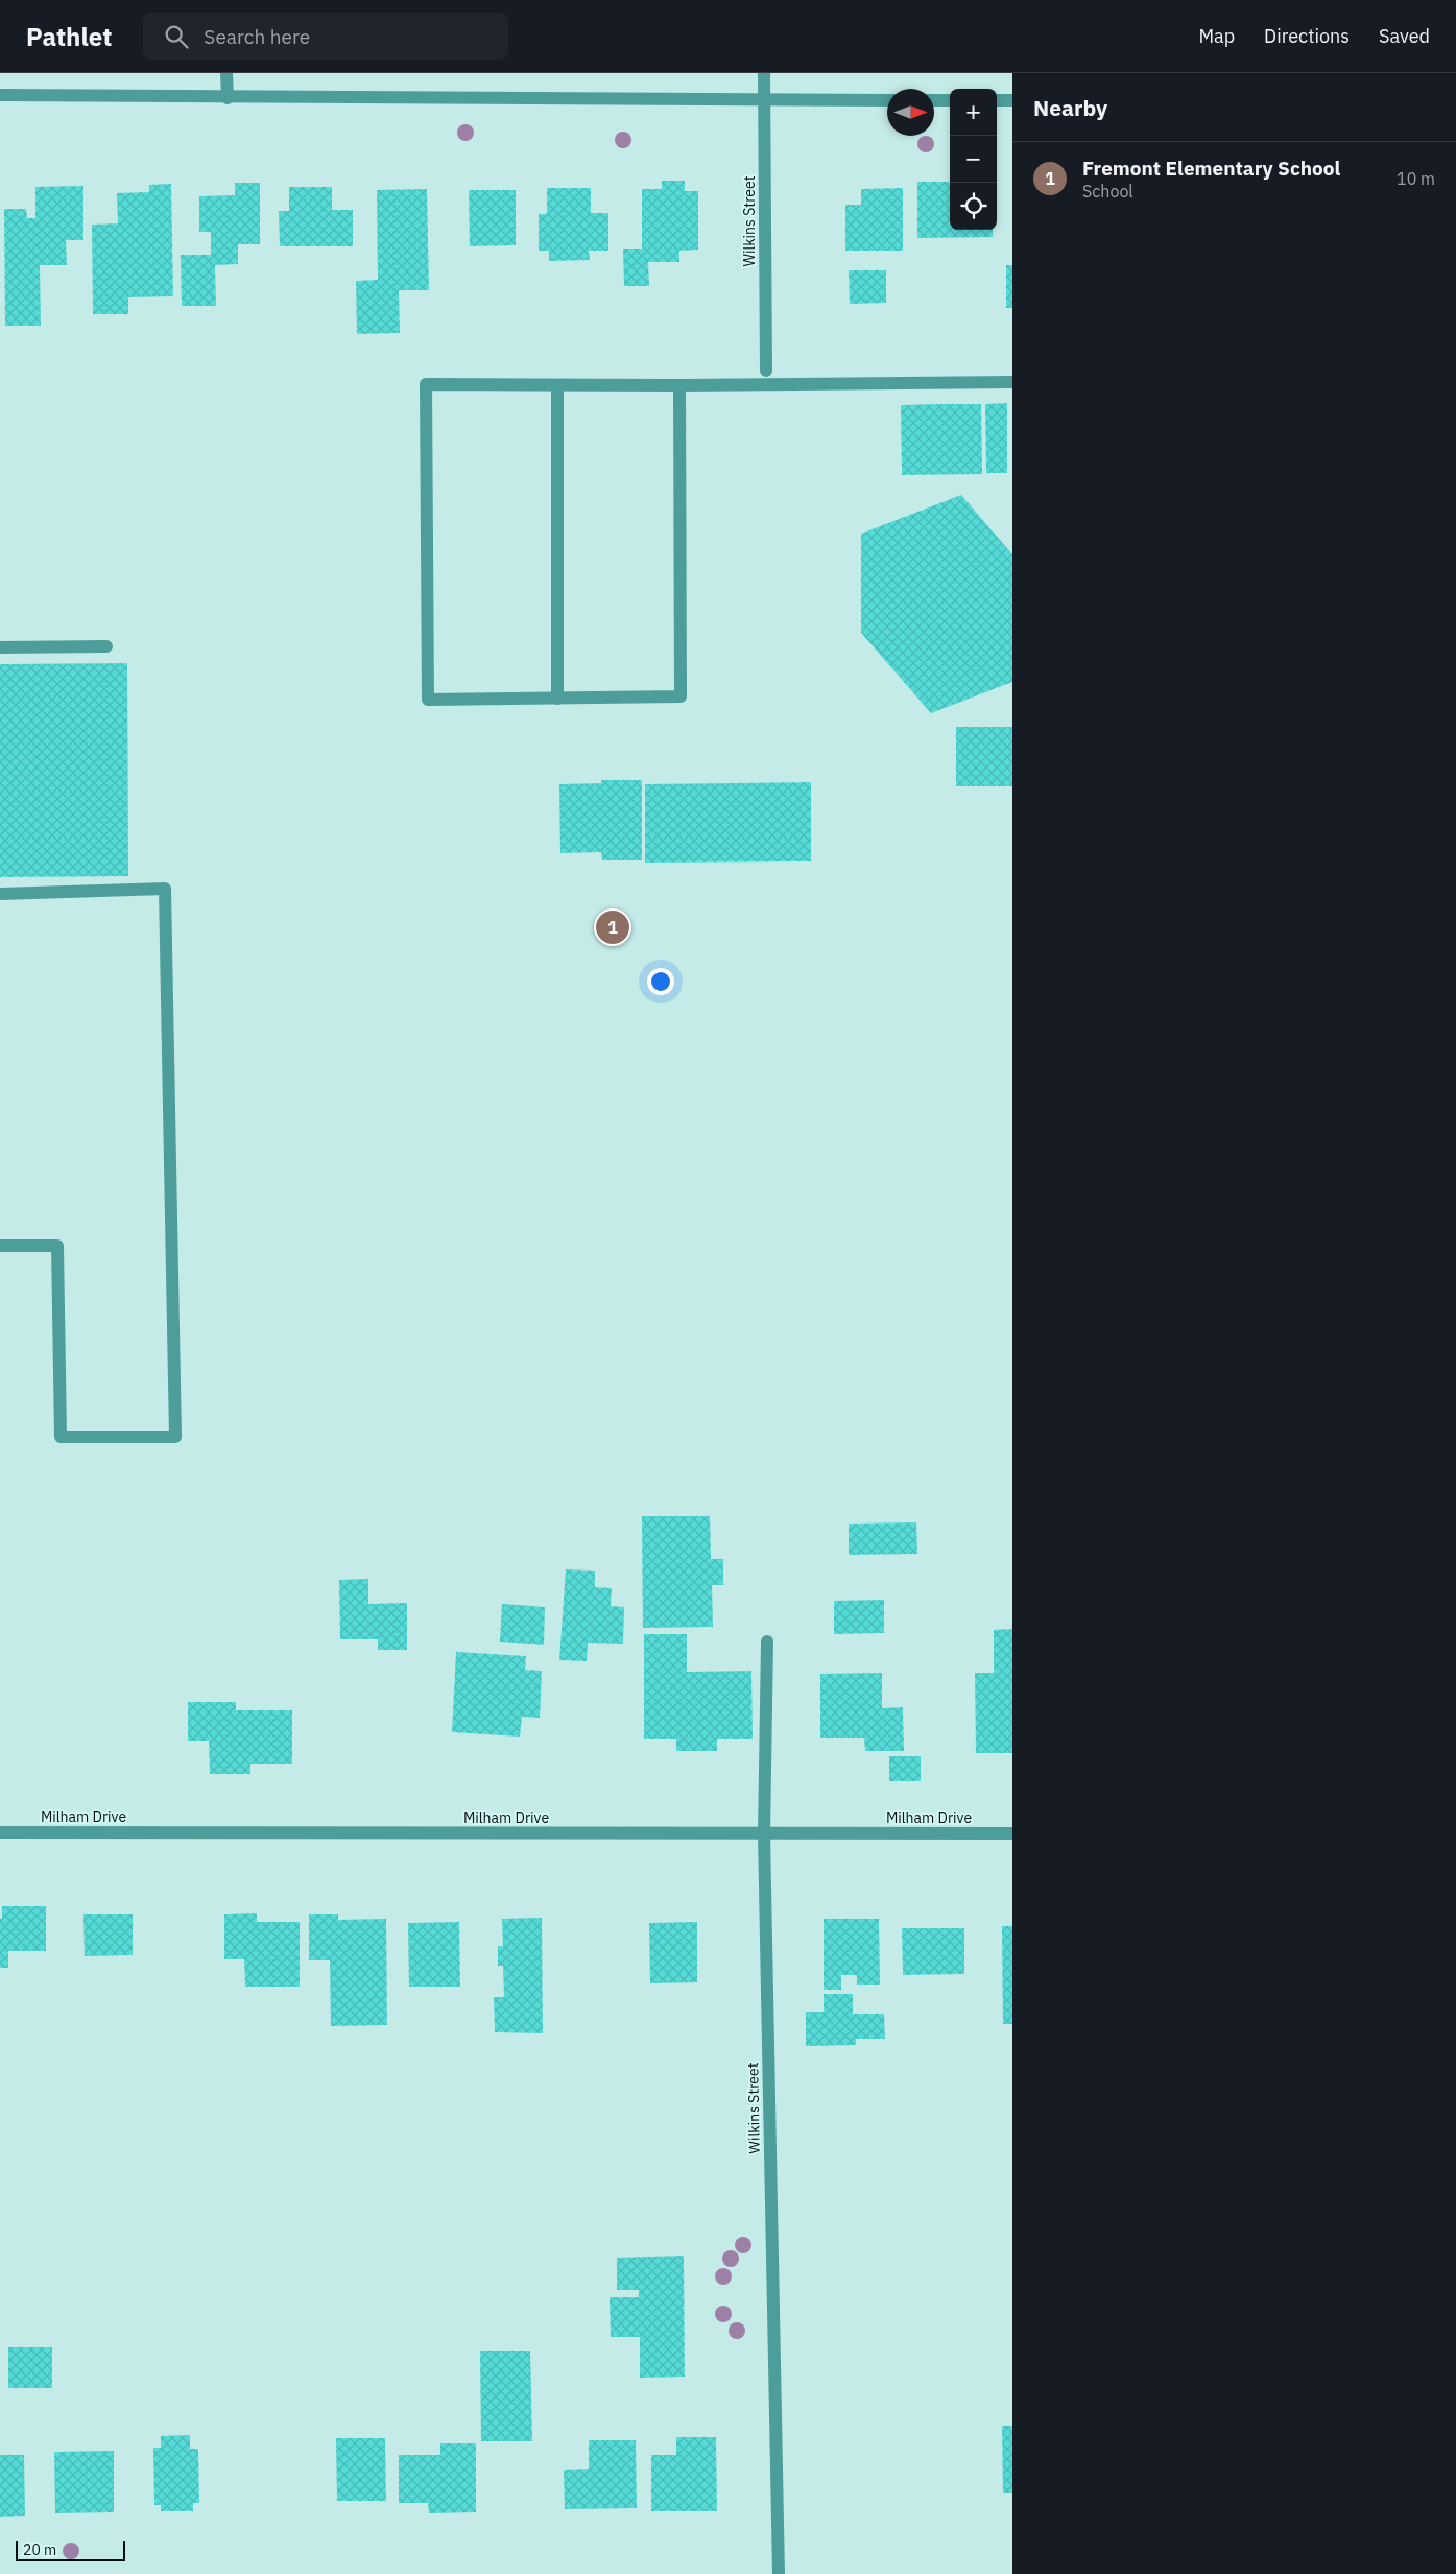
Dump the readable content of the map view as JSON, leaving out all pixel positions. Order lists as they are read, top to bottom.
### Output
{
  "streets": {
    "street": ["Wilkins Street", "Milham Drive"]
  },
  "crossings": [
    ["Wilkins Street", "Milham Drive"]
  ],
  "scale_bar": "20 m",
  "north": "right",
  "page": {
    "header": "Pathlet",
    "search": "Search here",
    "nav": ["Map", "Directions", "Saved"],
    "heading": "Nearby",
    "map_buttons": ["+", "−"],
    "list": [
      {
        "mark": "1",
        "name": "Fremont Elementary School",
        "note": "School",
        "value": "10 m"
      }
    ],
    "pins": "1",
    "scale": "20 m"
  }
}
